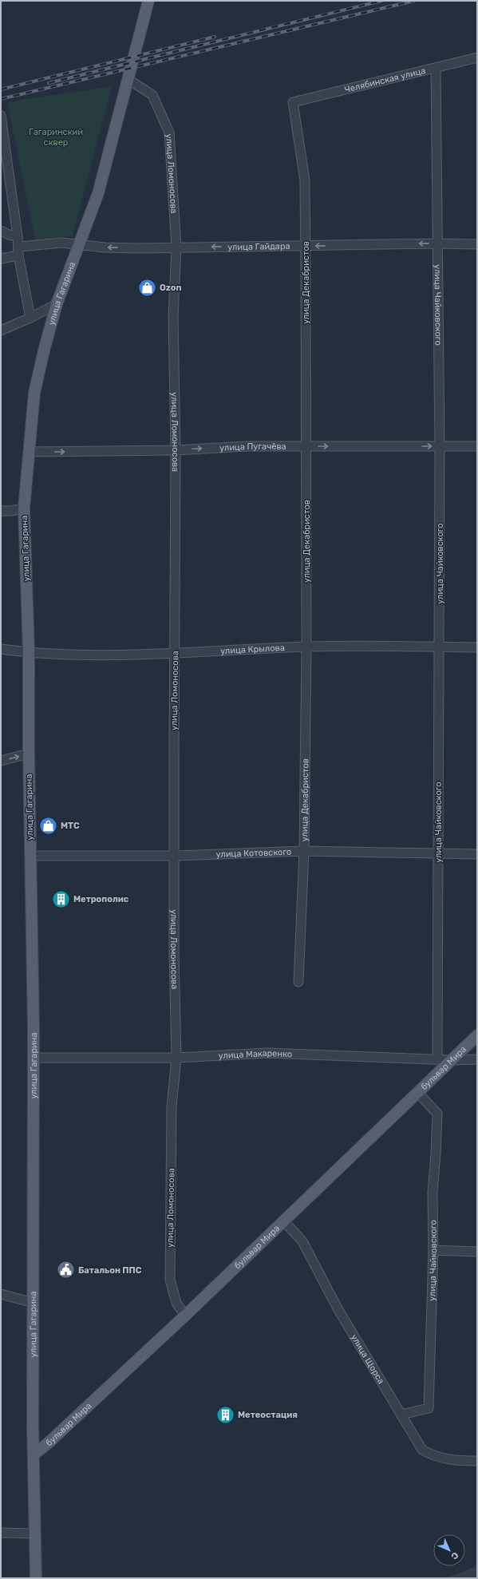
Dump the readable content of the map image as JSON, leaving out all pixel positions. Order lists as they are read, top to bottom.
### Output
{
  "streets": {
    "main road": ["улица Гагарина", "бульвар Мира"],
    "street": [
      "Челябинская улица",
      "улица Ломоносова",
      "улица Гайдара",
      "улица Декабристов",
      "улица Чайковского",
      "улица Пугачёва",
      "улица Крылова",
      "улица Котовского",
      "улица Макаренко",
      "улица Щорса"
    ]
  },
  "crossings": [
    ["Челябинская улица", "улица Декабристов"],
    ["Челябинская улица", "улица Чайковского"],
    ["улица Ломоносова", "улица Гайдара"],
    ["улица Ломоносова", "улица Гагарина"],
    ["улица Ломоносова", "улица Пугачёва"],
    ["улица Ломоносова", "улица Крылова"],
    ["улица Ломоносова", "улица Котовского"],
    ["улица Ломоносова", "улица Макаренко"],
    ["улица Ломоносова", "бульвар Мира"],
    ["улица Гайдара", "улица Декабристов"],
    ["улица Гайдара", "улица Гагарина"],
    ["улица Гайдара", "улица Чайковского"],
    ["улица Декабристов", "улица Пугачёва"],
    ["улица Декабристов", "улица Крылова"],
    ["улица Декабристов", "улица Котовского"],
    ["улица Гагарина", "улица Пугачёва"],
    ["улица Гагарина", "улица Крылова"],
    ["улица Гагарина", "улица Котовского"],
    ["улица Гагарина", "улица Макаренко"],
    ["улица Гагарина", "бульвар Мира"],
    ["улица Чайковского", "улица Пугачёва"],
    ["улица Чайковского", "улица Крылова"],
    ["улица Чайковского", "улица Котовского"],
    ["улица Чайковского", "улица Макаренко"],
    ["улица Чайковского", "бульвар Мира"],
    ["улица Чайковского", "улица Щорса"],
    ["улица Макаренко", "бульвар Мира"],
    ["бульвар Мира", "улица Щорса"]
  ],
  "one_way": ["улица Гайдара", "улица Пугачёва"],
  "parks": ["Гагаринский сквер"],
  "places": {
    "shop": ["Ozon", "МТС"],
    "building": ["Метрополис", "Метеостация"],
    "public building": ["Батальон ППС"]
  },
  "north": "bottom right"
}
